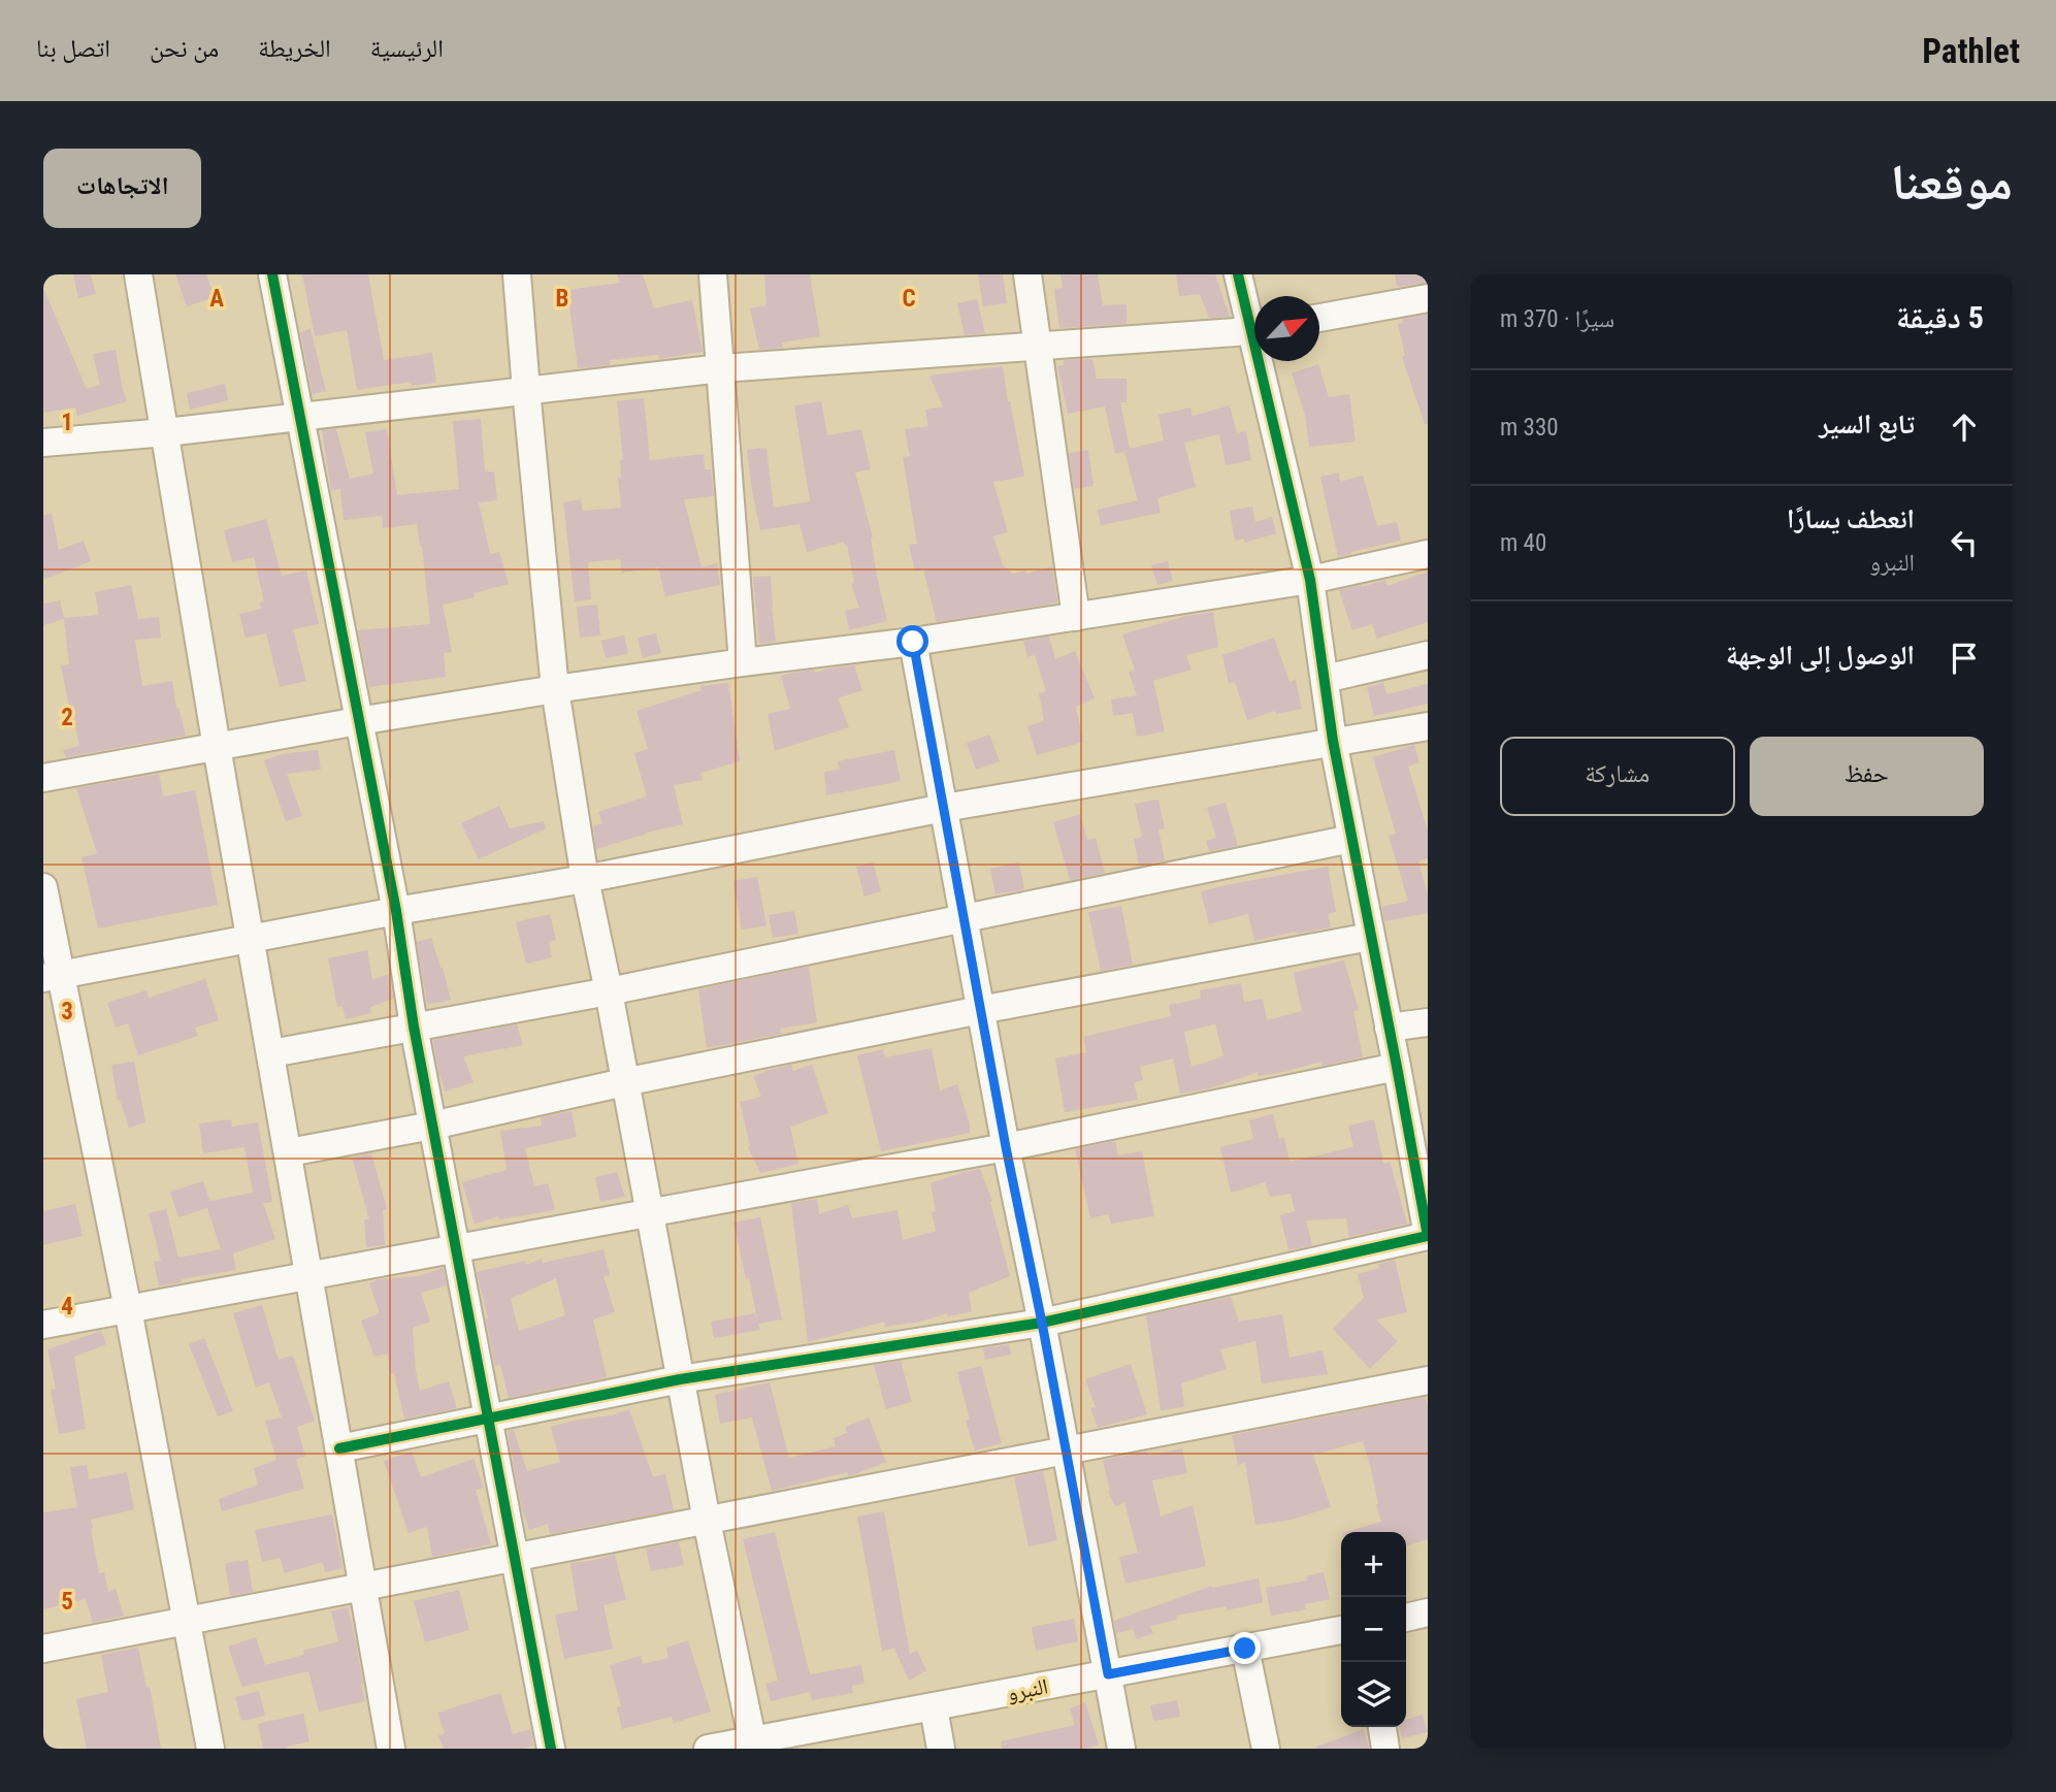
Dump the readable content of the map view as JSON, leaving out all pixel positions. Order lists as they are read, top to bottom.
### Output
{
  "streets": {
    "street": ["النبرو"]
  },
  "north": "top right",
  "page": {
    "header": "Pathlet",
    "nav": [
      "الرئيسية",
      "الخريطة",
      "من نحن",
      "اتصل بنا"
    ],
    "title": "موقعنا",
    "buttons": [
      "الاتجاهات",
      ["حفظ", "مشاركة"]
    ],
    "heading": ["5 دقيقة", "سيرًا · 370 m"],
    "list": [
      ["تابع السير", "330 m"],
      ["انعطف يسارًا", "النبرو", "40 m"],
      "الوصول إلى الوجهة"
    ],
    "map_buttons": ["+", "−"]
  },
  "grid": {
    "columns": ["A", "B", "C"],
    "rows": [
      "1",
      "2",
      "3",
      "4",
      "5"
    ]
  }
}
